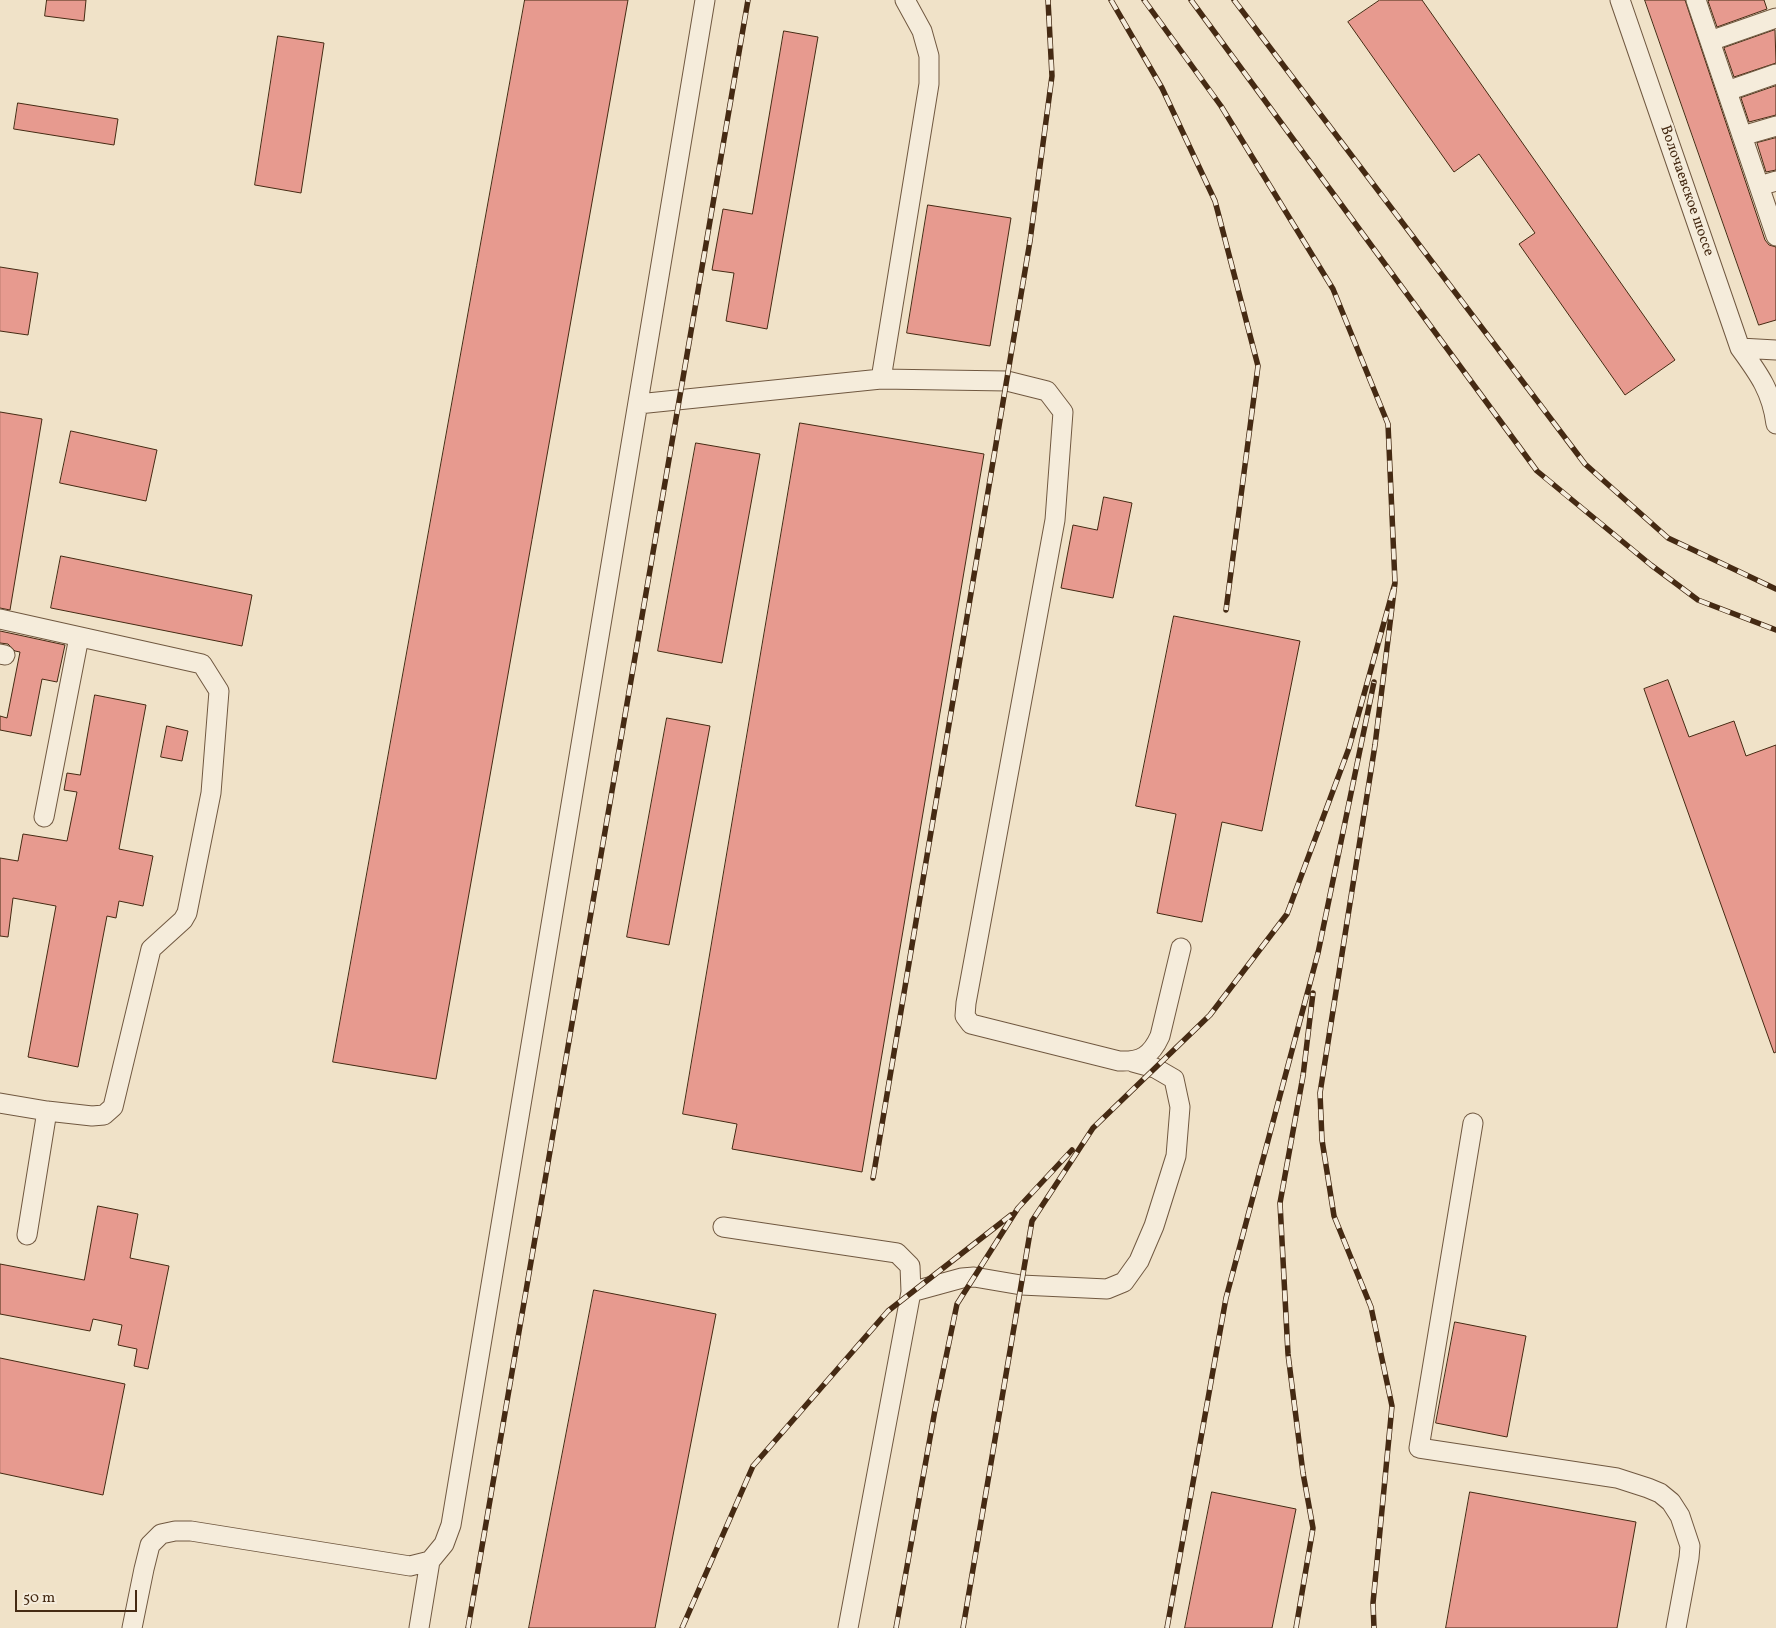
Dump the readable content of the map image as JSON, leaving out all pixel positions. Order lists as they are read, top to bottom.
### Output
{
  "streets": {
    "street": ["Волочаевское шоссе"]
  },
  "scale_bar": "50 m"
}
